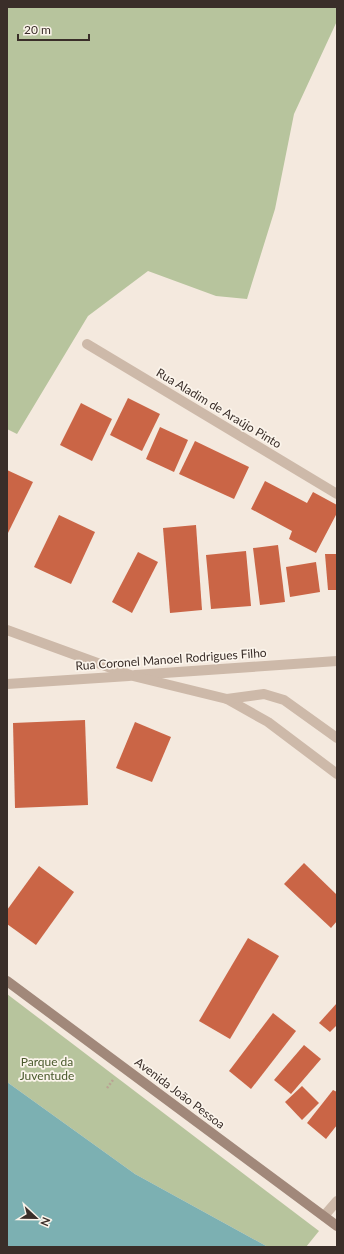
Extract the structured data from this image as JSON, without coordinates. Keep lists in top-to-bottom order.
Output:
{
  "streets": {
    "main road": ["Avenida João Pessoa"],
    "street": ["Rua Aladim de Araújo Pinto", "Rua Coronel Manoel Rodrigues Filho"]
  },
  "parks": ["Parque da Juventude"],
  "scale_bar": "20 m",
  "north": "right"
}
